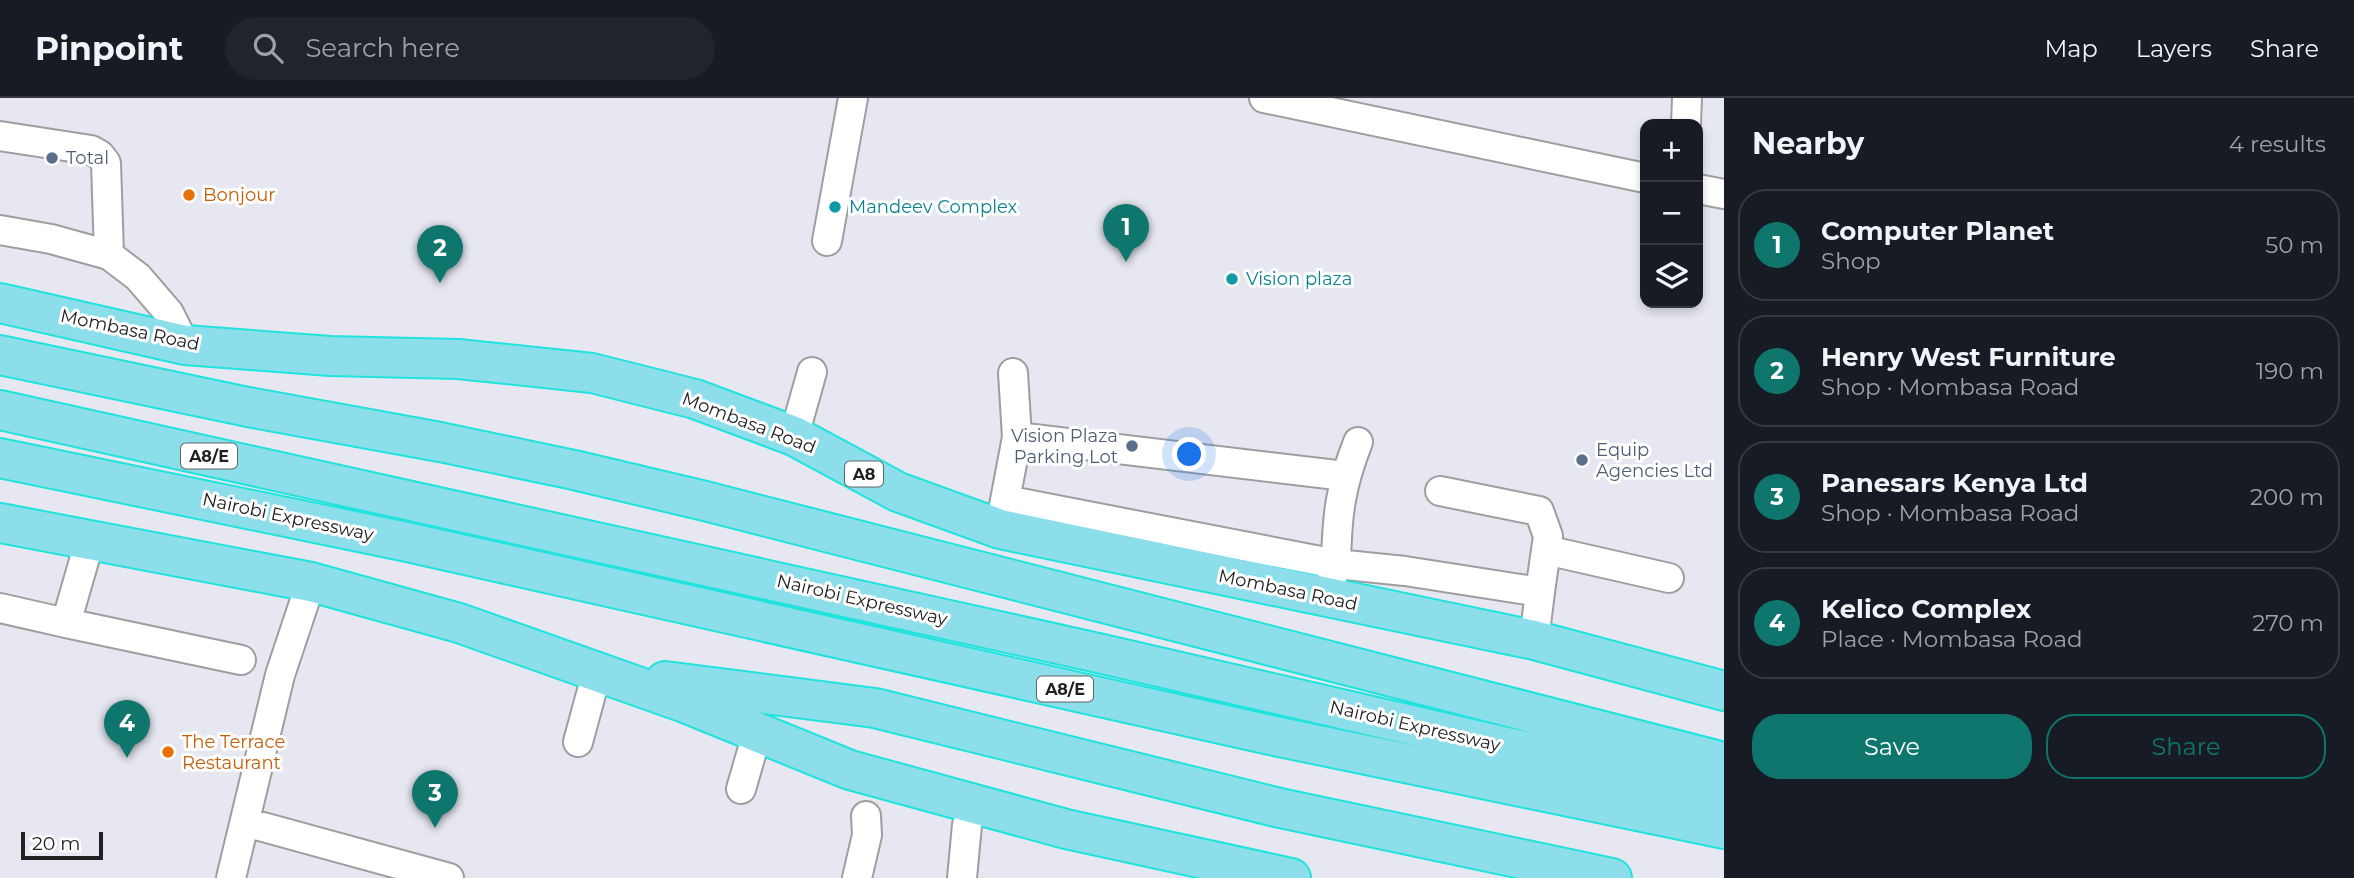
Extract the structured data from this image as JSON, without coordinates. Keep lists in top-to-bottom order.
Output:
{
  "streets": {
    "highway": [
      "Mombasa Road",
      "A8/E",
      "A8",
      "Nairobi Expressway"
    ]
  },
  "places": [
    "Total",
    "Bonjour",
    "Mandeev Complex",
    "Vision plaza",
    "Vision Plaza Parking Lot",
    "Equip Agencies Ltd",
    "The Terrace Restaurant"
  ],
  "scale_bar": "20 m",
  "page": {
    "header": "Pinpoint",
    "search": "Search here",
    "nav": ["Map", "Layers", "Share"],
    "heading": ["Nearby", "4 results"],
    "map_buttons": ["+", "−"],
    "list": [
      {
        "mark": "1",
        "name": "Computer Planet",
        "note": "Shop",
        "value": "50 m"
      },
      {
        "mark": "2",
        "name": "Henry West Furniture",
        "note": "Shop · Mombasa Road",
        "value": "190 m"
      },
      {
        "mark": "3",
        "name": "Panesars Kenya Ltd",
        "note": "Shop · Mombasa Road",
        "value": "200 m"
      },
      {
        "mark": "4",
        "name": "Kelico Complex",
        "note": "Place · Mombasa Road",
        "value": "270 m"
      }
    ],
    "pins": [
      "1",
      "2",
      "4",
      "3"
    ],
    "buttons": ["Save", "Share"],
    "scale": "20 m"
  }
}
